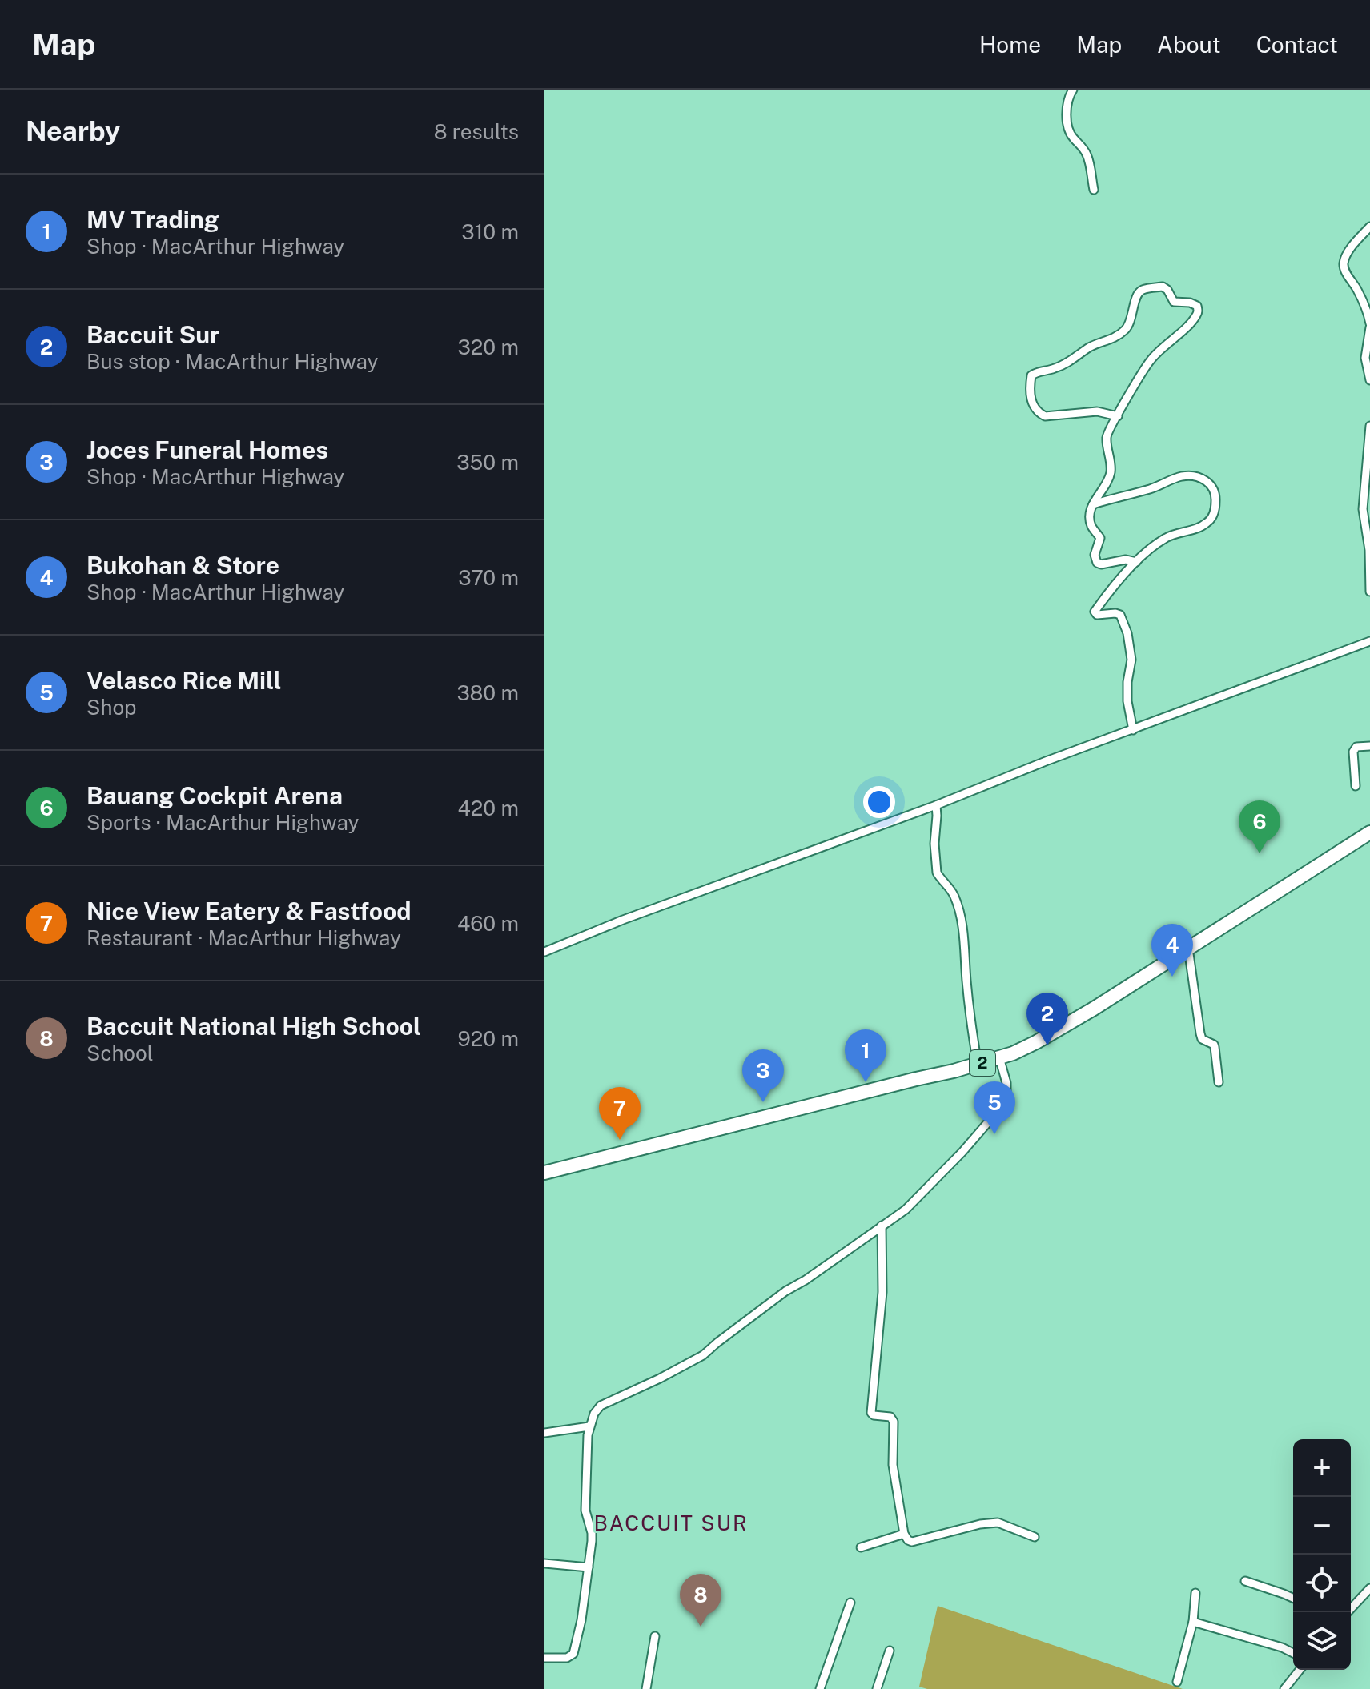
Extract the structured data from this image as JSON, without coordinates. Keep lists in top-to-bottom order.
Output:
{
  "streets": {
    "highway": ["2"]
  },
  "districts": ["BACCUIT SUR"],
  "page": {
    "header": "Map",
    "nav": [
      "Home",
      "Map",
      "About",
      "Contact"
    ],
    "heading": ["Nearby", "8 results"],
    "list": [
      {
        "mark": "1",
        "name": "MV Trading",
        "note": "Shop · MacArthur Highway",
        "value": "310 m"
      },
      {
        "mark": "2",
        "name": "Baccuit Sur",
        "note": "Bus stop · MacArthur Highway",
        "value": "320 m"
      },
      {
        "mark": "3",
        "name": "Joces Funeral Homes",
        "note": "Shop · MacArthur Highway",
        "value": "350 m"
      },
      {
        "mark": "4",
        "name": "Bukohan & Store",
        "note": "Shop · MacArthur Highway",
        "value": "370 m"
      },
      {
        "mark": "5",
        "name": "Velasco Rice Mill",
        "note": "Shop",
        "value": "380 m"
      },
      {
        "mark": "6",
        "name": "Bauang Cockpit Arena",
        "note": "Sports · MacArthur Highway",
        "value": "420 m"
      },
      {
        "mark": "7",
        "name": "Nice View Eatery & Fastfood",
        "note": "Restaurant · MacArthur Highway",
        "value": "460 m"
      },
      {
        "mark": "8",
        "name": "Baccuit National High School",
        "note": "School",
        "value": "920 m"
      }
    ],
    "pins": [
      "6",
      "4",
      "2",
      "1",
      "3",
      "5",
      "7",
      "8"
    ],
    "map_buttons": ["+", "−"]
  }
}
